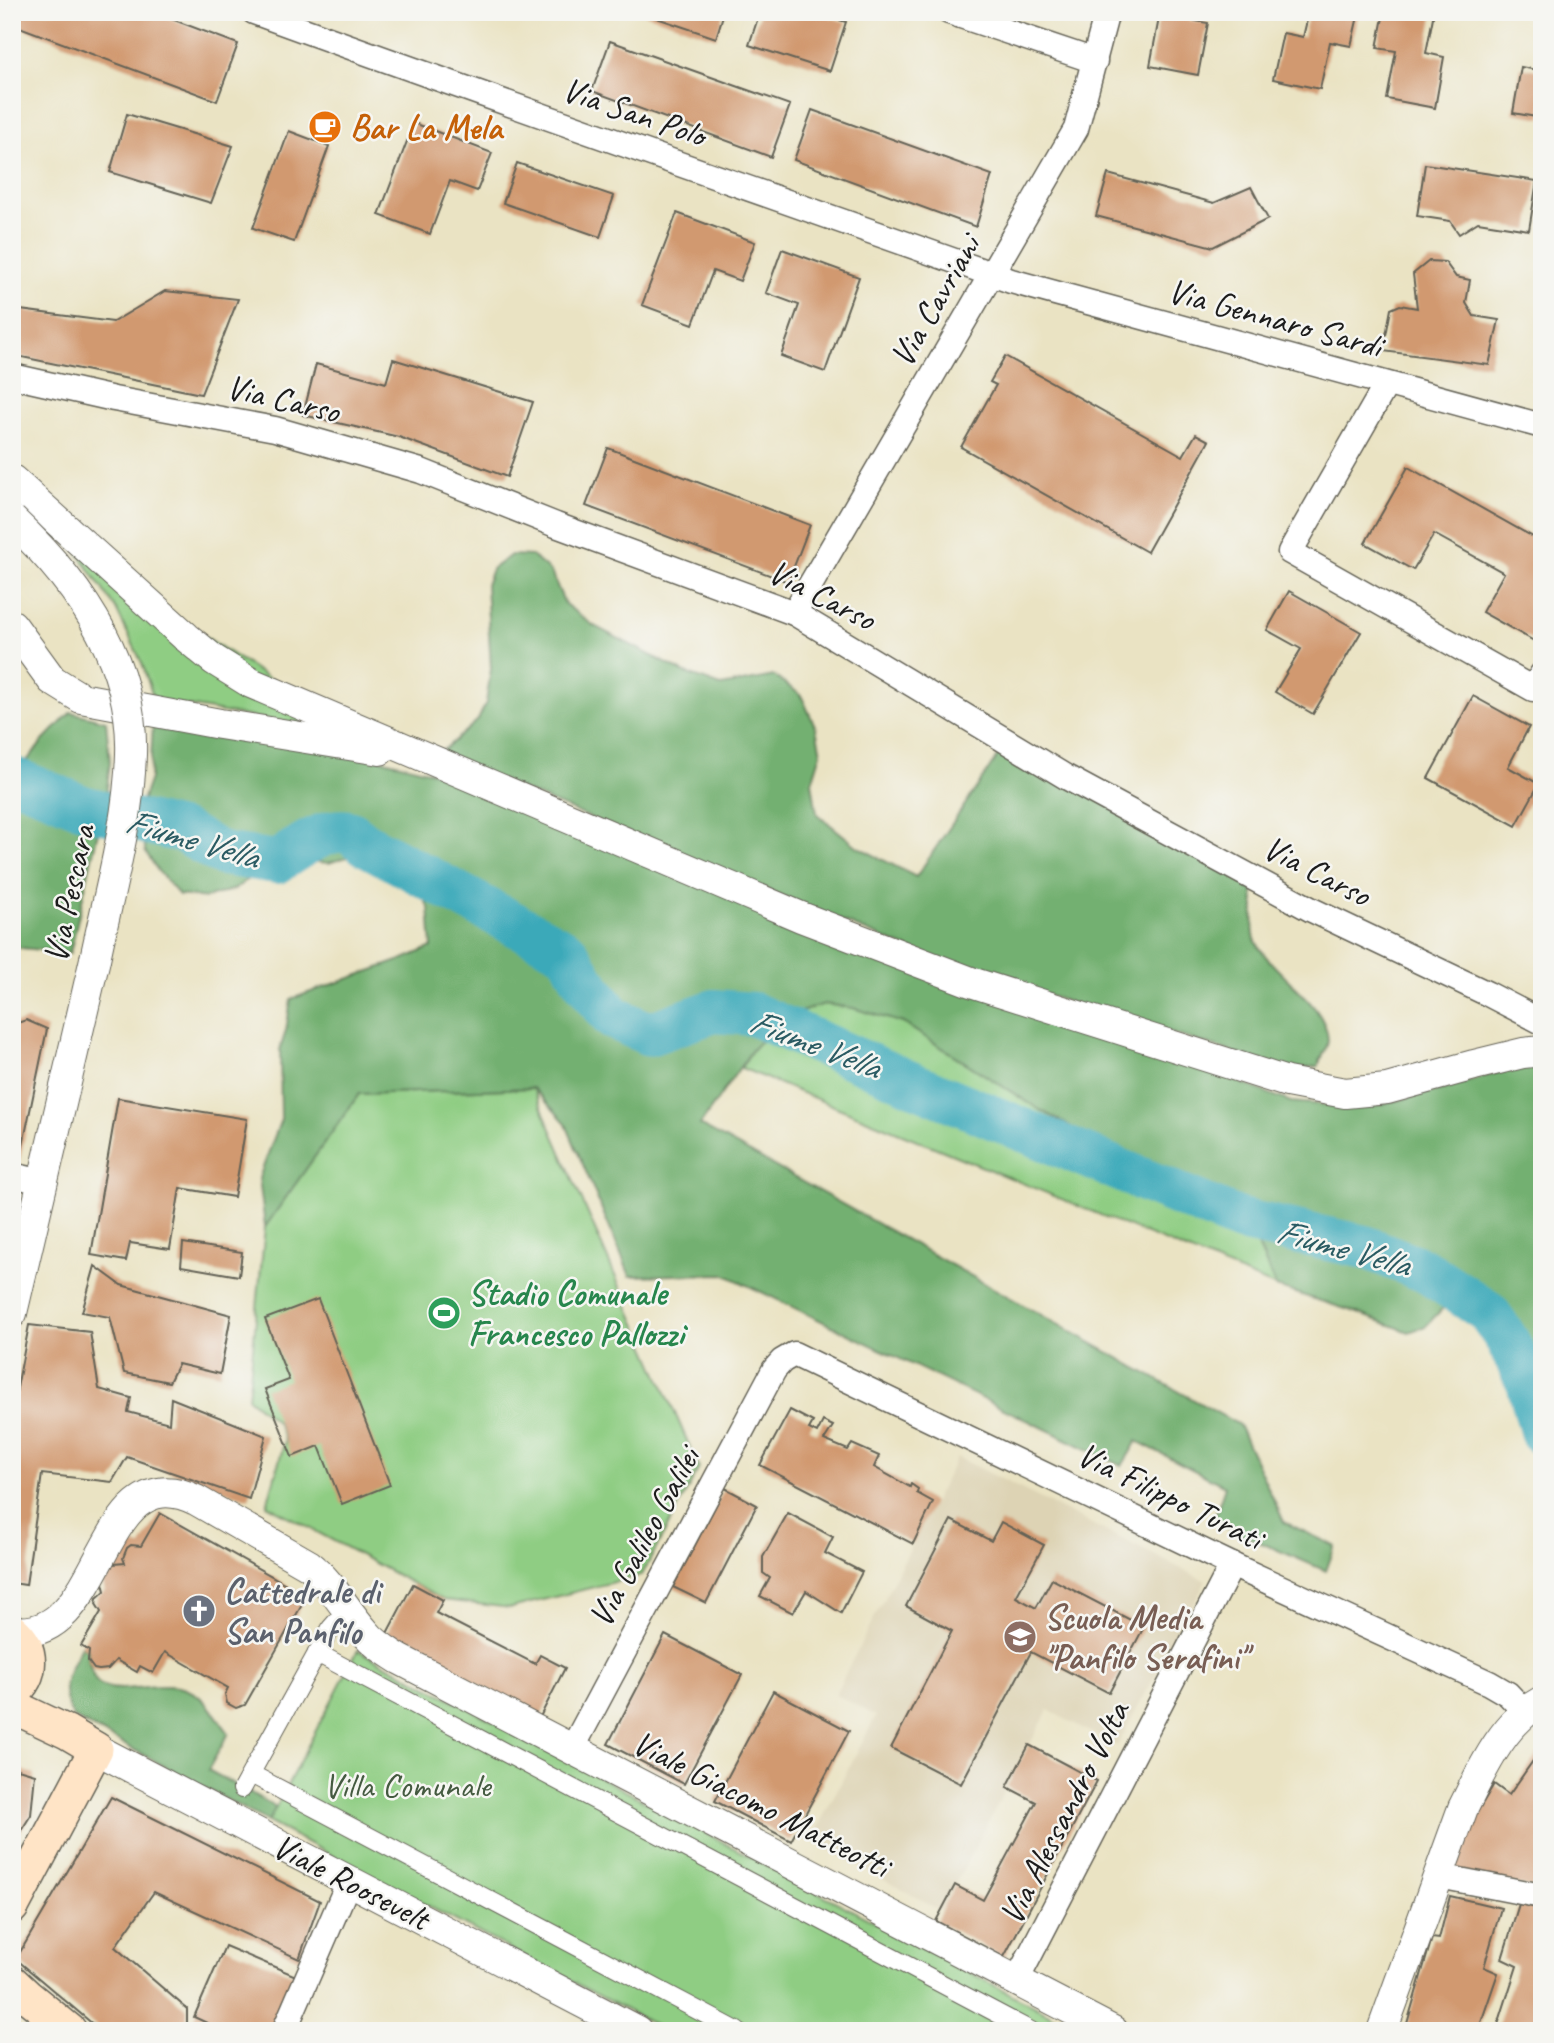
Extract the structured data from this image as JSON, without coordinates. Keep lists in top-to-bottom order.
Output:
{
  "streets": {
    "main road": ["Viale Roosevelt"],
    "street": [
      "Via San Polo",
      "Via Cavriani",
      "Via Gennaro Sardi",
      "Via Carso",
      "Via Pescara",
      "Via Filippo Turati",
      "Via Galileo Galilei",
      "Viale Giacomo Matteotti",
      "Via Alessandro Volta"
    ]
  },
  "crossings": [
    ["Via San Polo", "Via Cavriani"],
    ["Via San Polo", "Via Gennaro Sardi"],
    ["Via Cavriani", "Via Gennaro Sardi"],
    ["Via Cavriani", "Via Carso"],
    ["Via Filippo Turati", "Via Galileo Galilei"],
    ["Via Filippo Turati", "Via Alessandro Volta"],
    ["Via Galileo Galilei", "Viale Giacomo Matteotti"],
    ["Viale Giacomo Matteotti", "Via Alessandro Volta"],
    ["Viale Giacomo Matteotti", "Viale Roosevelt"]
  ],
  "water": ["Fiume Vella"],
  "parks": ["Villa Comunale"],
  "places": {
    "cafe": ["Bar La Mela"],
    "sports": ["Stadio Comunale Francesco Pallozzi"],
    "church": ["Cattedrale di San Panfilo"],
    "school or university": ["Scuola Media \"Panfilo Serafini\""]
  }
}
